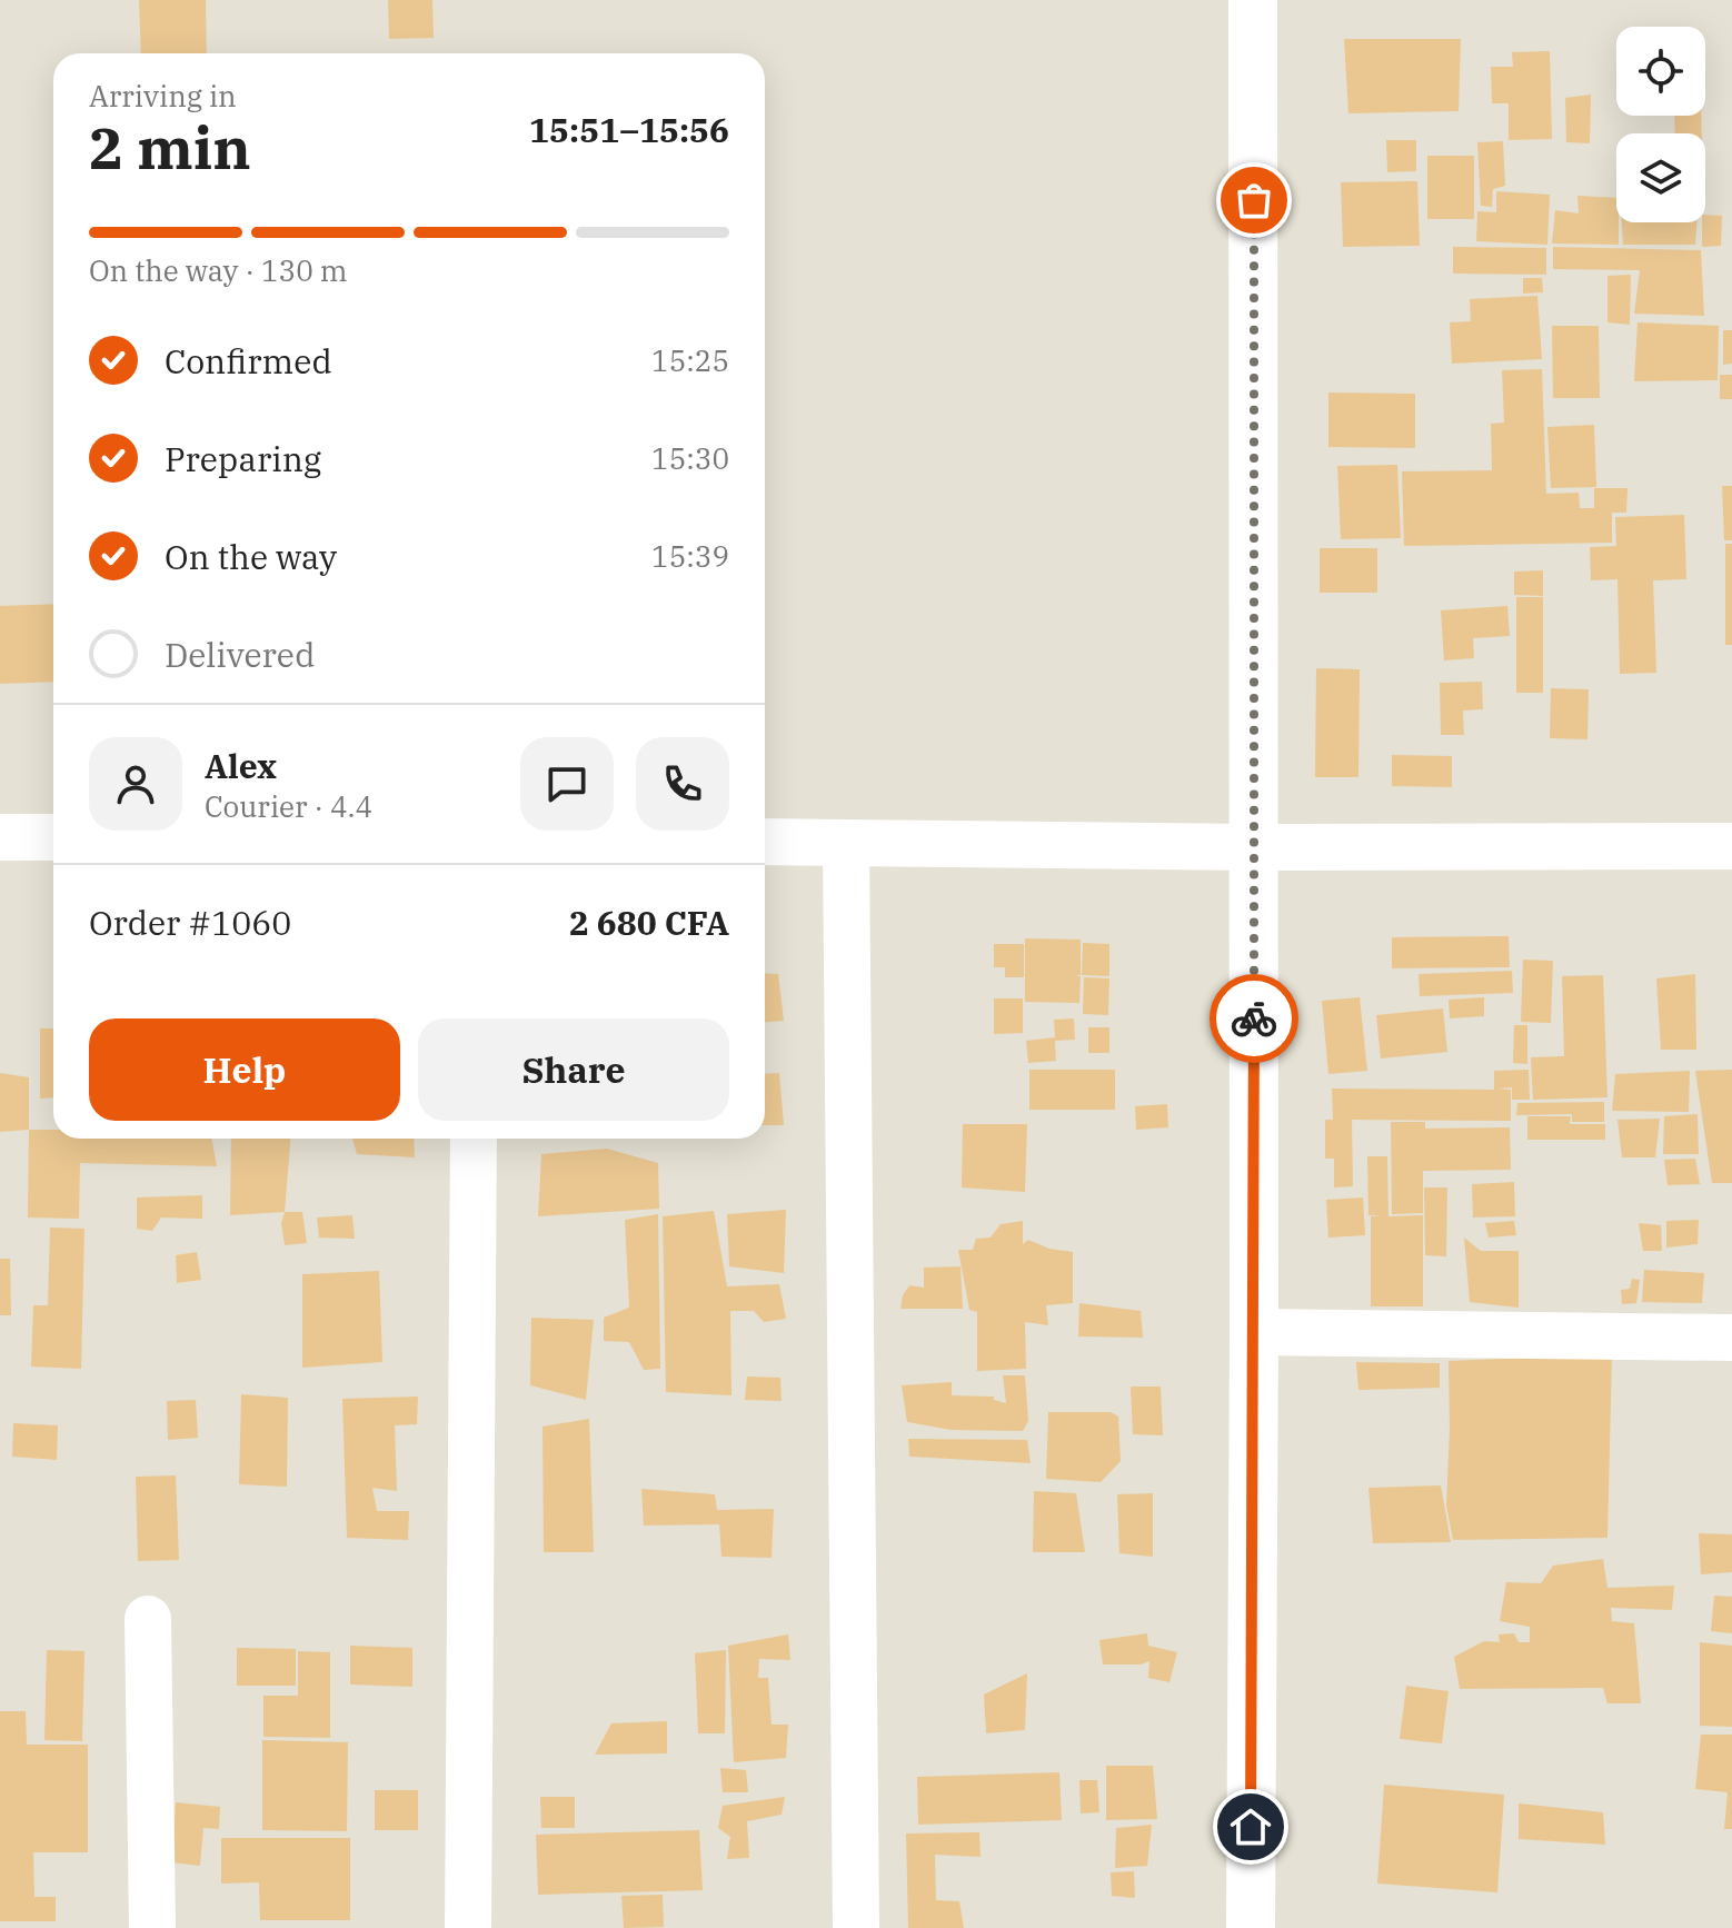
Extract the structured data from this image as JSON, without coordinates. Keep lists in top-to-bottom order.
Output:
{
  "page": {
    "heading": ["2 min", "Arriving in", "15:51–15:56"],
    "panel": [
      "Alex",
      "Courier · 4.4",
      "Order #1060",
      "2 680 CFA"
    ],
    "bar": "On the way · 130 m",
    "list": [
      ["Confirmed", "15:25"],
      ["Preparing", "15:30"],
      ["On the way", "15:39"],
      "Delivered"
    ],
    "buttons": ["Help", "Share"]
  }
}
